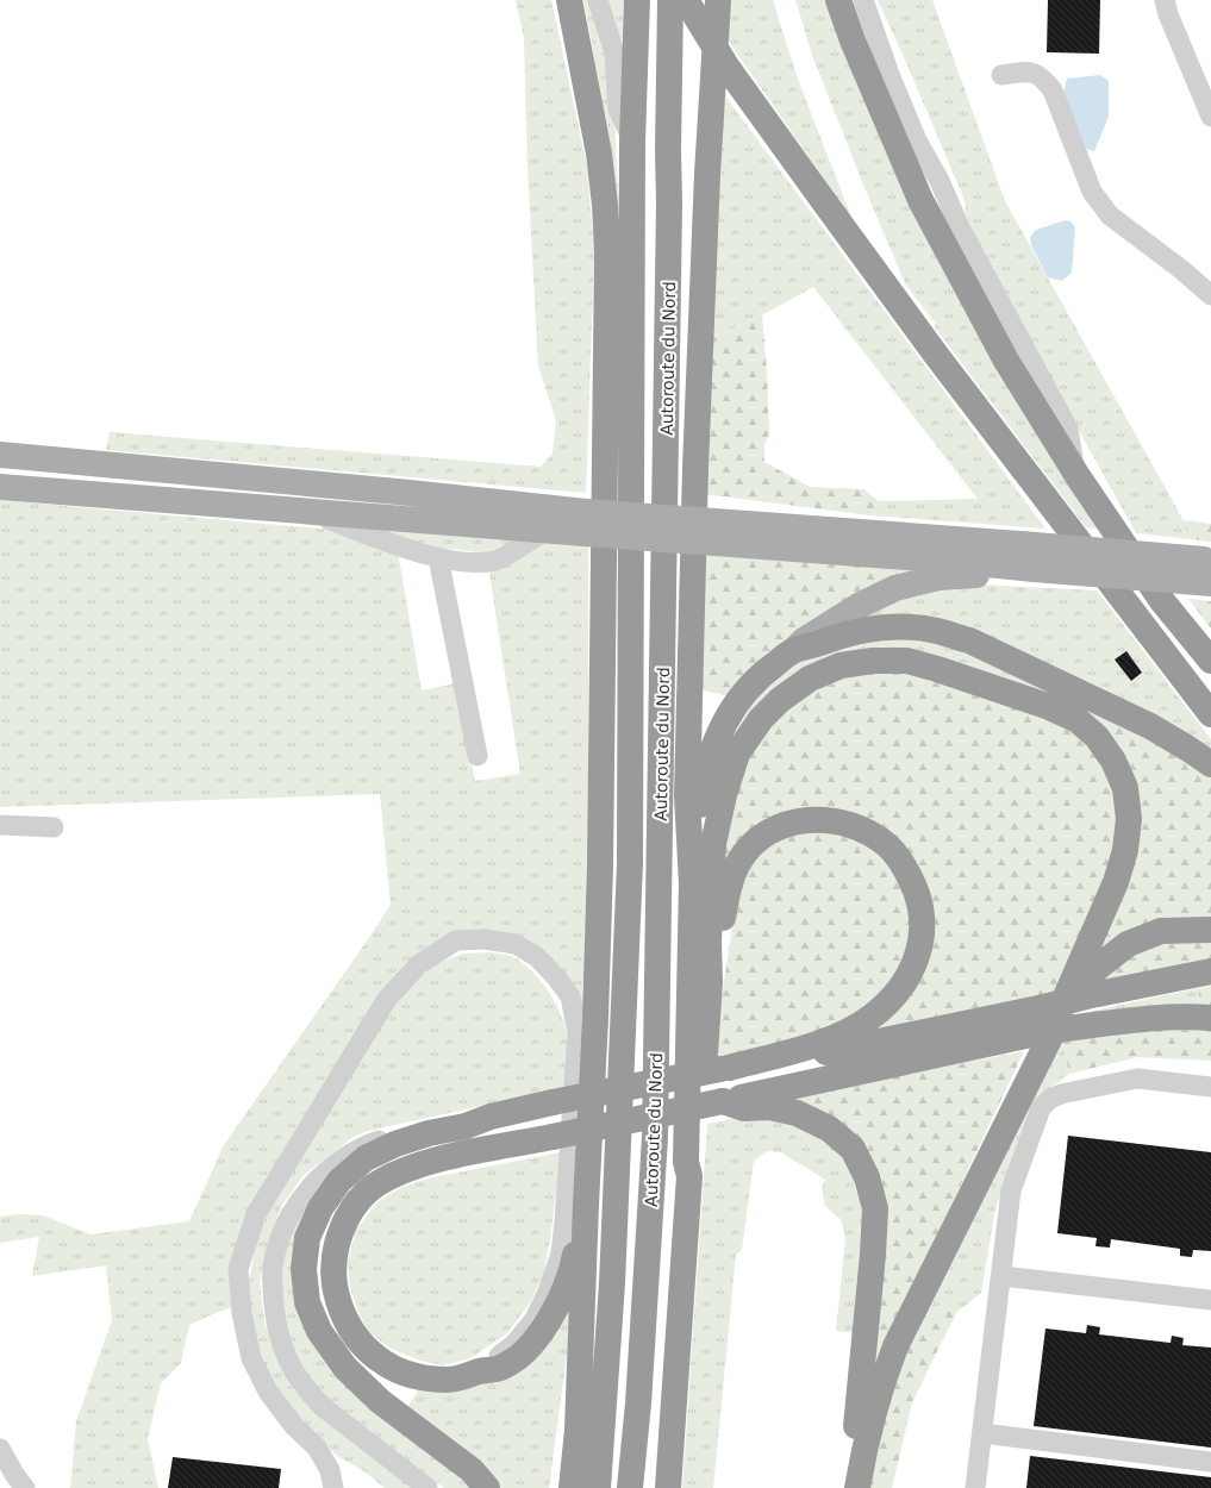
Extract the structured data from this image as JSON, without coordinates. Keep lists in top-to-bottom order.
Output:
{
  "streets": {
    "highway": ["Autoroute du Nord"]
  }
}
